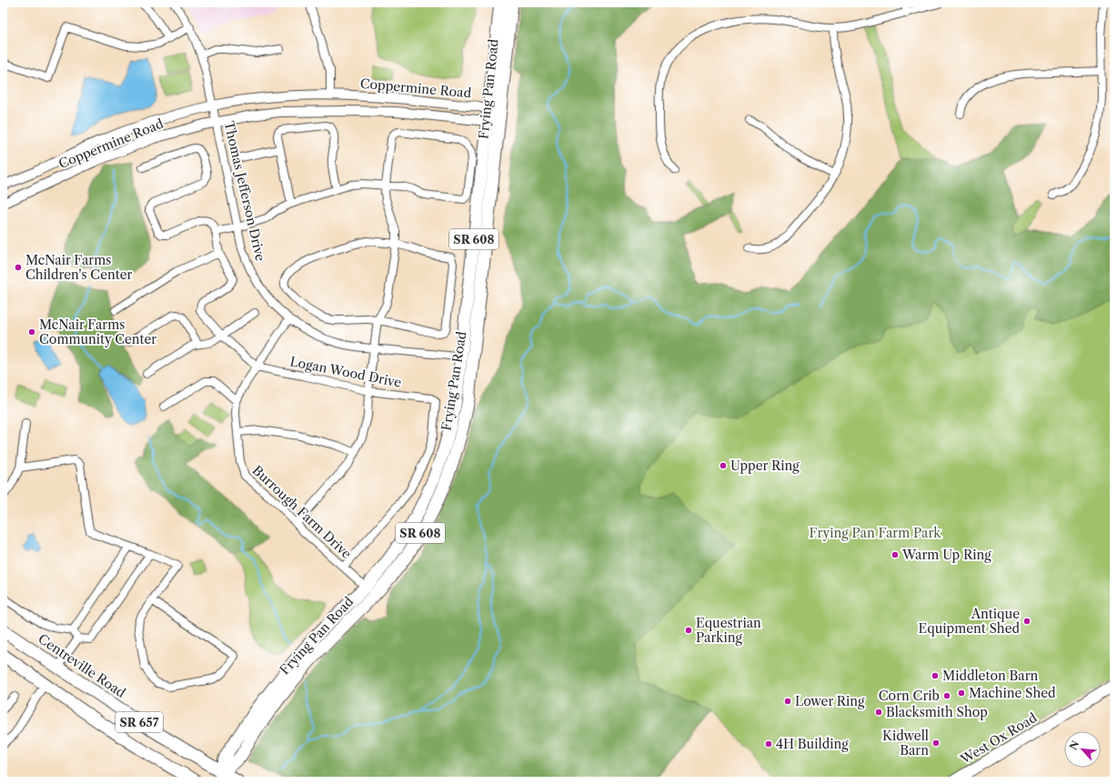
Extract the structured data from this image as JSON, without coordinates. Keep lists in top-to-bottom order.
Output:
{
  "streets": {
    "main road": [
      "Frying Pan Road",
      "SR 608",
      "Centreville Road",
      "SR 657",
      "West Ox Road"
    ],
    "street": [
      "Coppermine Road",
      "Thomas Jefferson Drive",
      "Logan Wood Drive",
      "Burrough Farm Drive"
    ]
  },
  "crossings": [
    ["Coppermine Road", "Frying Pan Road"],
    ["Coppermine Road", "Thomas Jefferson Drive"],
    ["Frying Pan Road", "Thomas Jefferson Drive"],
    ["Frying Pan Road", "Burrough Farm Drive"],
    ["Frying Pan Road", "Centreville Road"],
    ["Thomas Jefferson Drive", "Burrough Farm Drive"],
    ["Logan Wood Drive", "Burrough Farm Drive"]
  ],
  "parks": ["Frying Pan Farm Park"],
  "places": [
    "McNair Farms Children's Center",
    "McNair Farms Community Center",
    "Upper Ring",
    "Warm Up Ring",
    "Antique Equipment Shed",
    "Equestrian Parking",
    "Middleton Barn",
    "Machine Shed",
    "Corn Crib",
    "Lower Ring",
    "Blacksmith Shop",
    "Kidwell Barn",
    "4H Building"
  ],
  "north": "top left"
}
